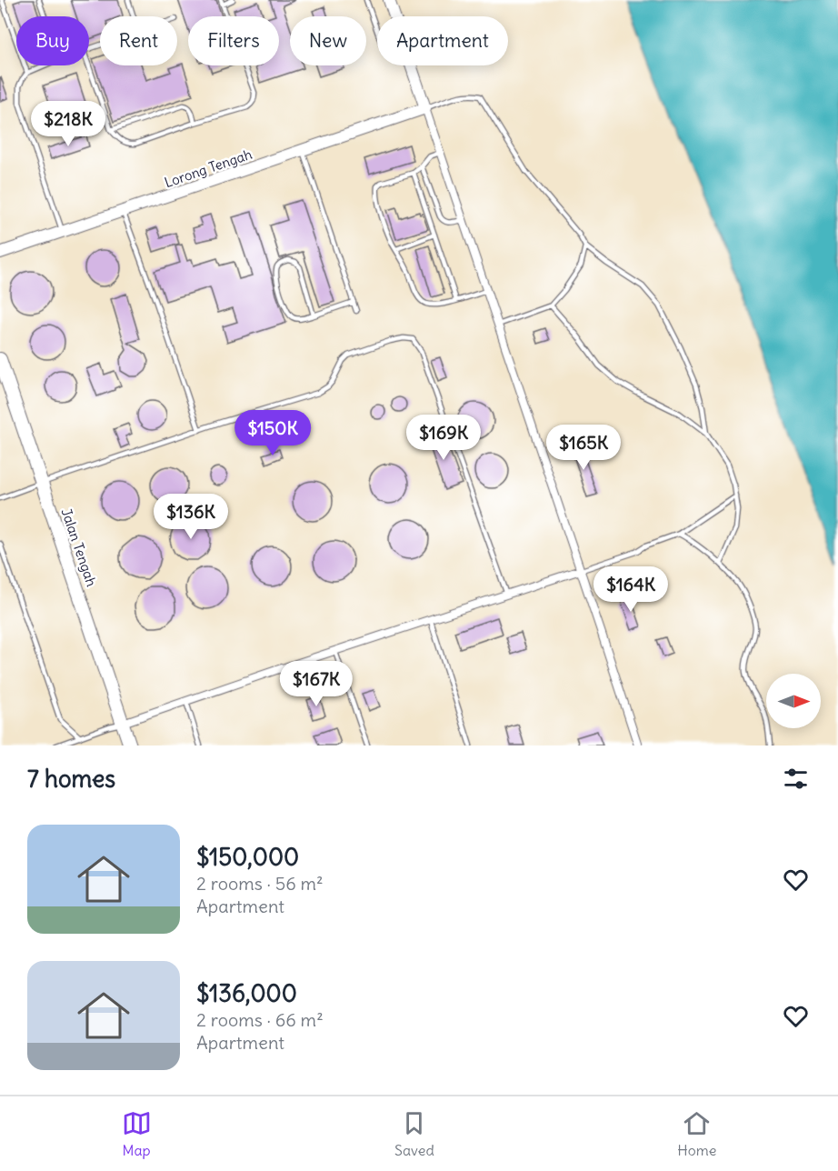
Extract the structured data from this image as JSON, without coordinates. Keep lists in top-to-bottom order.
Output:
{
  "streets": {
    "main road": ["Jalan Tengah"],
    "street": ["Lorong Tengah"]
  },
  "north": "right",
  "page": {
    "chip": [
      "Buy",
      "Rent",
      "Filters",
      "New",
      "Apartment"
    ],
    "price": [
      "$218K",
      "$150K",
      "$169K",
      "$165K",
      "$136K",
      "$164K",
      "$167K"
    ],
    "heading": "7 homes",
    "list": [
      {
        "name": "$150,000",
        "note": "2 rooms · 56 m² · Apartment"
      },
      {
        "name": "$136,000",
        "note": "2 rooms · 66 m² · Apartment"
      }
    ],
    "tabs": ["Map", "Saved", "Home"]
  }
}
